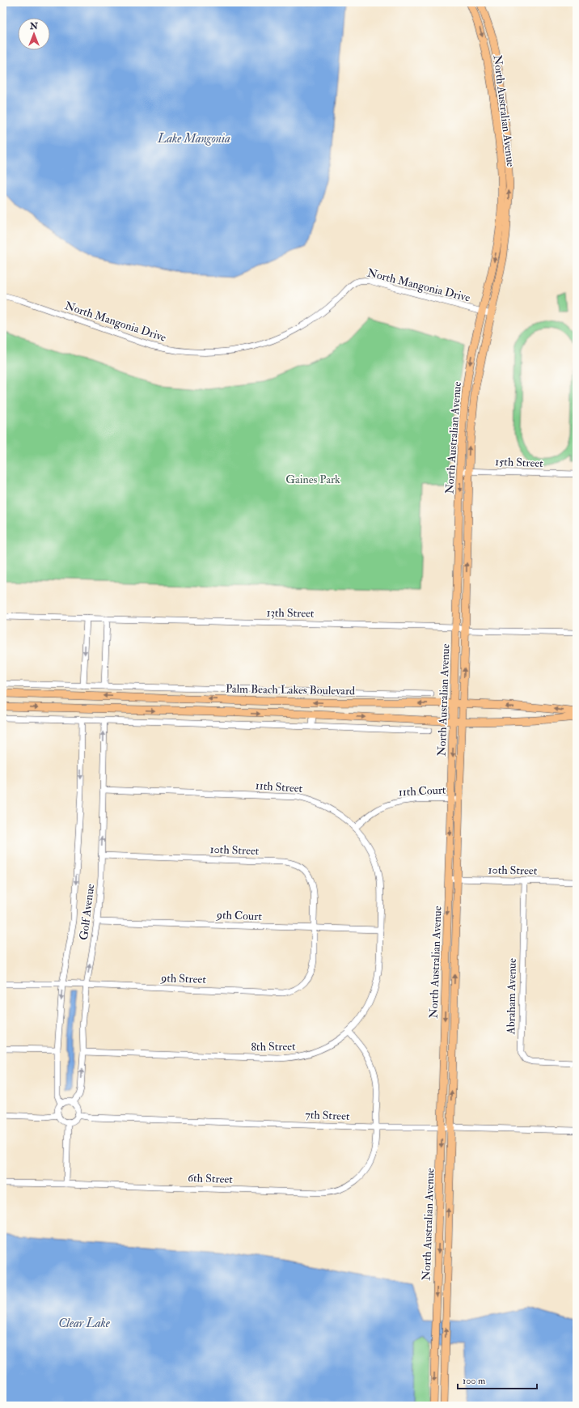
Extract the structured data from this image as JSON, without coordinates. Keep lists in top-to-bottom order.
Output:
{
  "streets": {
    "main road": ["North Australian Avenue", "Palm Beach Lakes Boulevard"],
    "street": [
      "North Mangonia Drive",
      "15th Street",
      "13th Street",
      "11th Street",
      "11th Court",
      "10th Street",
      "Golf Avenue",
      "9th Court",
      "9th Street",
      "Abraham Avenue",
      "8th Street",
      "7th Street",
      "6th Street"
    ]
  },
  "crossings": [
    ["North Australian Avenue", "North Mangonia Drive"],
    ["North Australian Avenue", "15th Street"],
    ["North Australian Avenue", "13th Street"],
    ["North Australian Avenue", "Palm Beach Lakes Boulevard"],
    ["North Australian Avenue", "11th Court"],
    ["North Australian Avenue", "10th Street"],
    ["North Australian Avenue", "7th Street"],
    ["11th Street", "11th Court"],
    ["11th Street", "Golf Avenue"],
    ["11th Street", "9th Court"],
    ["11th Street", "8th Street"],
    ["10th Street", "Golf Avenue"],
    ["10th Street", "9th Court"],
    ["10th Street", "9th Street"],
    ["10th Street", "Abraham Avenue"],
    ["Golf Avenue", "9th Court"],
    ["Golf Avenue", "9th Street"],
    ["Golf Avenue", "8th Street"],
    ["Golf Avenue", "7th Street"],
    ["9th Court", "9th Street"],
    ["9th Court", "8th Street"],
    ["8th Street", "6th Street"],
    ["7th Street", "6th Street"]
  ],
  "water": ["Lake Mangonia", "Clear Lake"],
  "parks": ["Gaines Park"],
  "scale_bar": "100 m",
  "north": "top"
}
